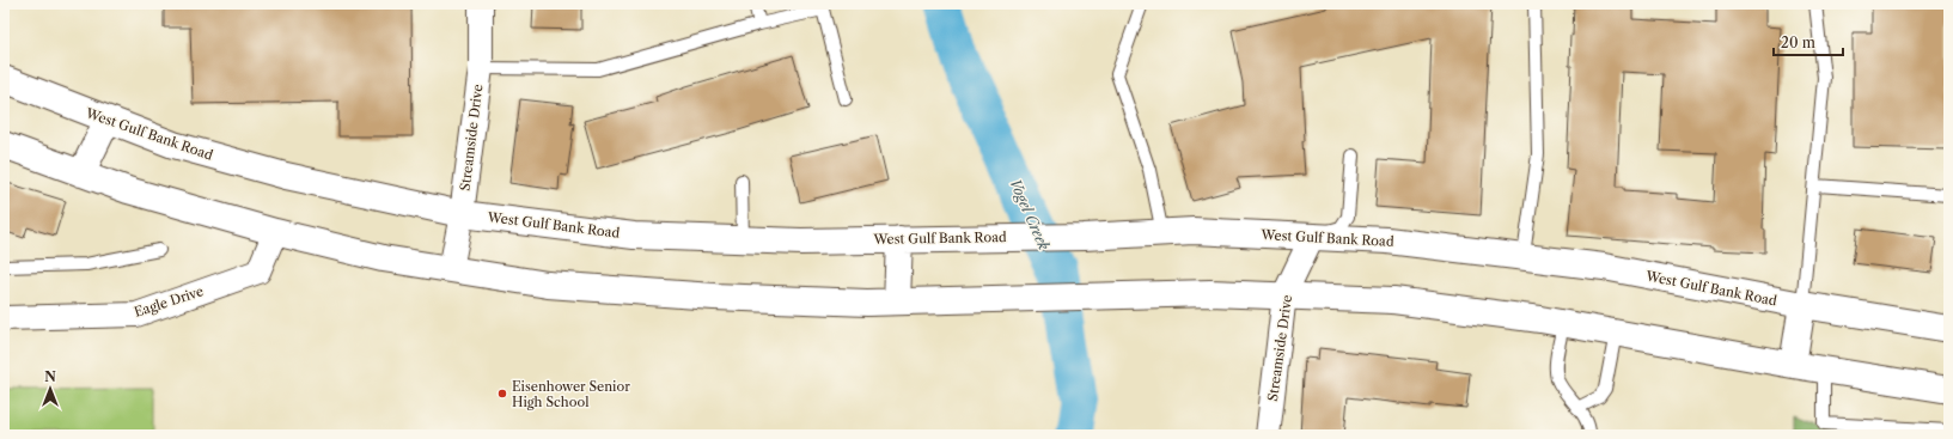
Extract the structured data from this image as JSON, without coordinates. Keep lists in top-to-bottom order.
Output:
{
  "streets": {
    "main road": ["West Gulf Bank Road"],
    "street": ["Streamside Drive", "Eagle Drive"]
  },
  "crossings": [
    ["West Gulf Bank Road", "Streamside Drive"]
  ],
  "water": ["Vogel Creek"],
  "places": ["Eisenhower Senior High School"],
  "scale_bar": "20 m",
  "north": "top"
}
